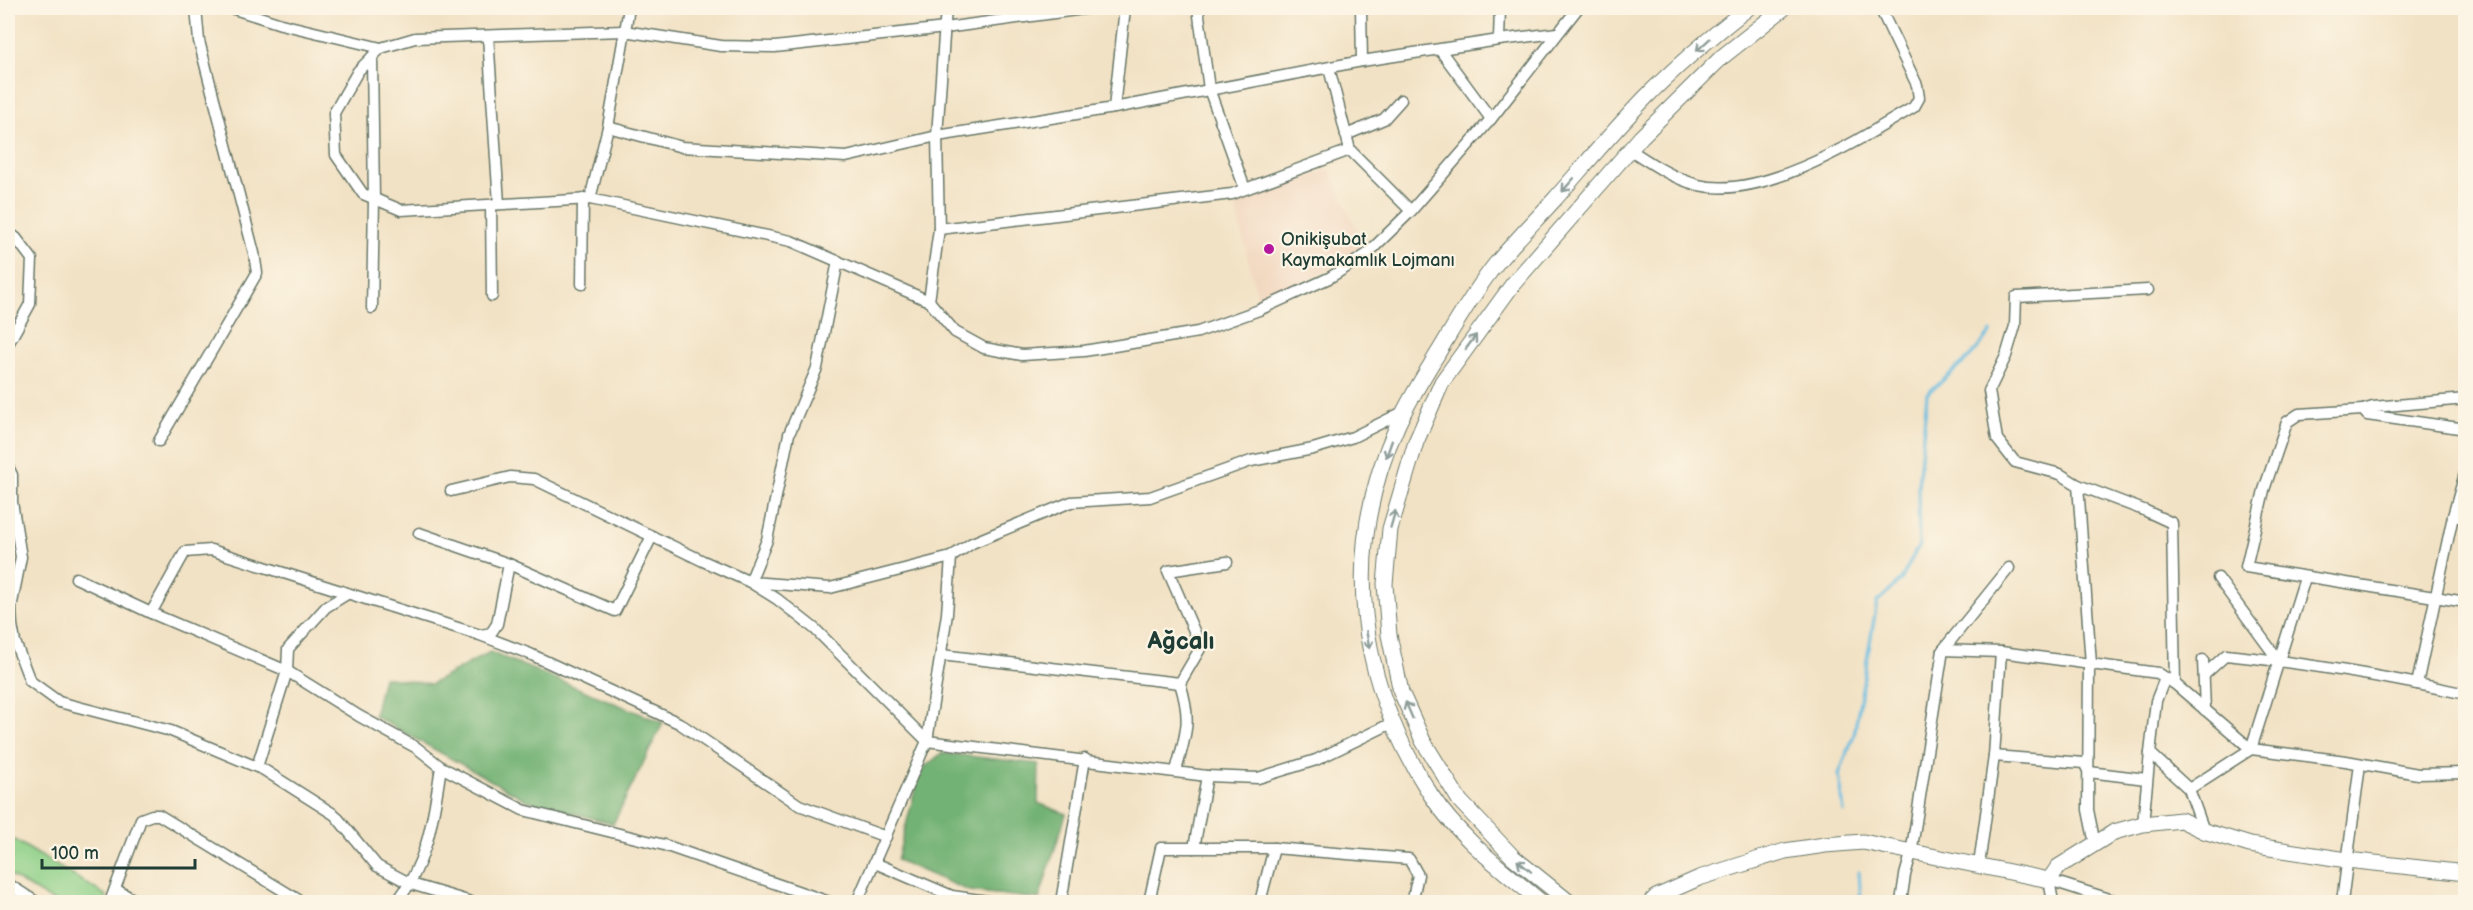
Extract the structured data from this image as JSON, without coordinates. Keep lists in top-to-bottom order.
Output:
{
  "districts": ["Ağcalı"],
  "places": ["Onikişubat Kaymakamlık Lojmanı"],
  "scale_bar": "100 m"
}
